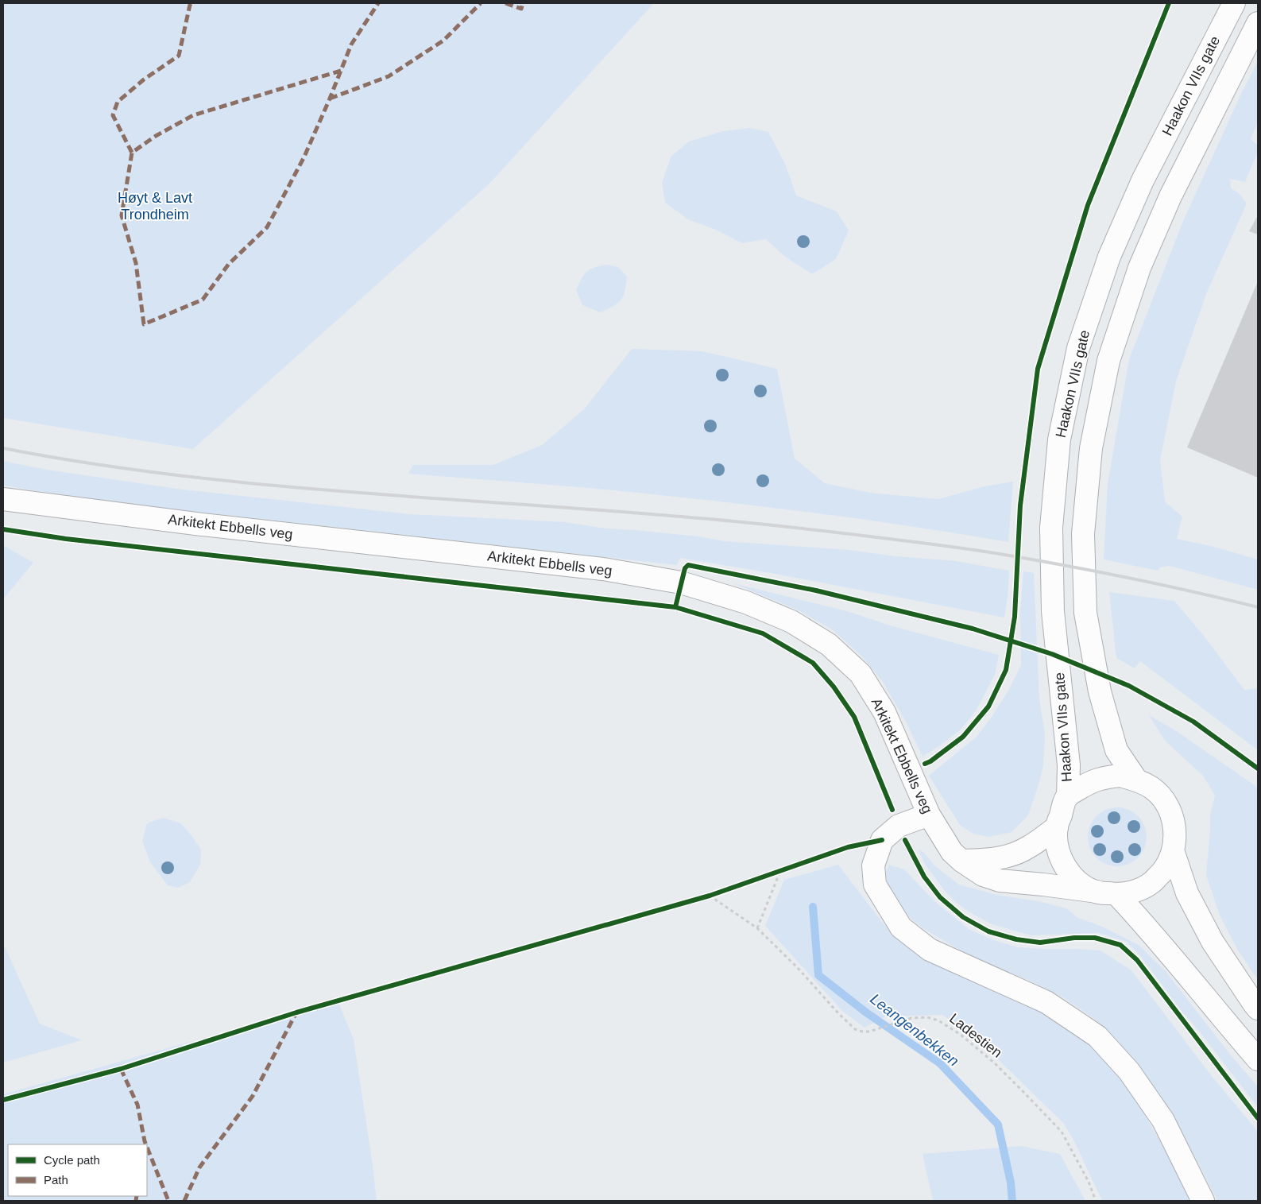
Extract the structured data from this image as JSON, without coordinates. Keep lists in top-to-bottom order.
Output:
{
  "streets": {
    "main road": ["Haakon VIIs gate", "Arkitekt Ebbells veg"],
    "path": ["Ladestien"]
  },
  "crossings": [
    ["Haakon VIIs gate", "Arkitekt Ebbells veg"]
  ],
  "water": ["Leangenbekken"],
  "parks": ["Høyt & Lavt Trondheim"],
  "legend": ["Cycle path", "Path"]
}
